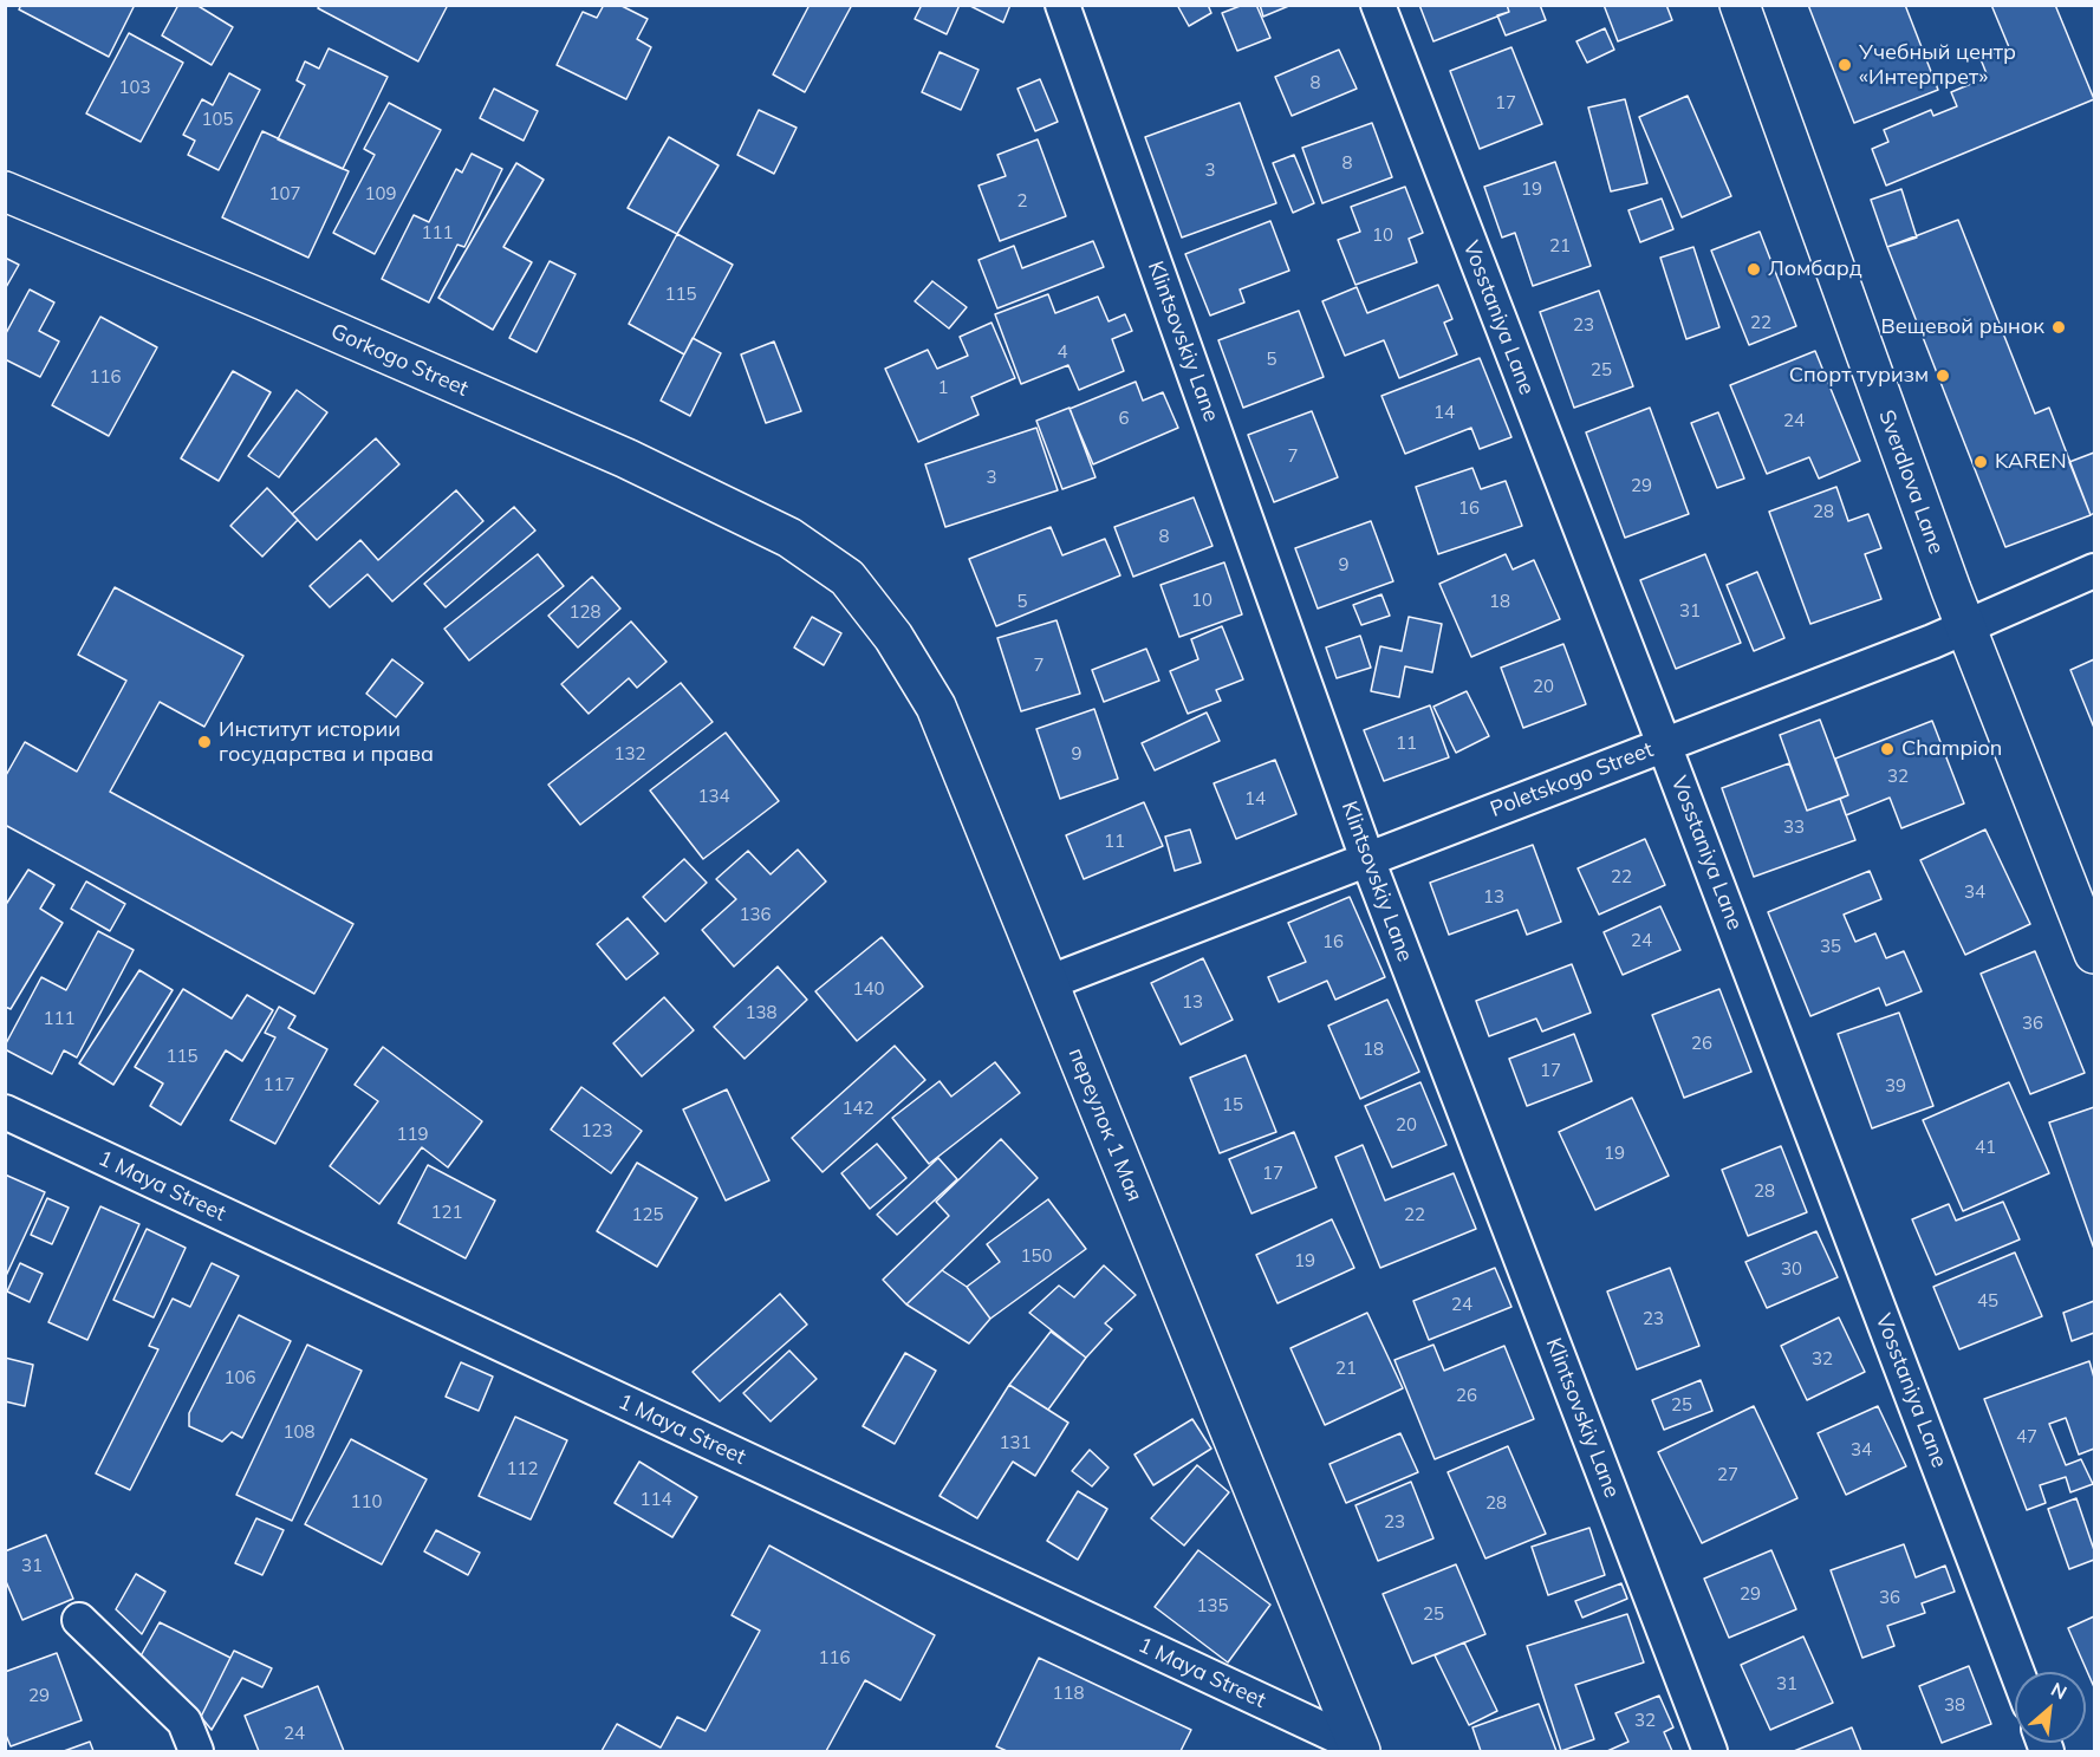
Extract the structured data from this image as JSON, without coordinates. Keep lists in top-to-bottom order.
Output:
{
  "streets": {
    "street": [
      "Vosstaniya Lane",
      "Klintsovskiy Lane",
      "Gorkogo Street",
      "Sverdlova Lane",
      "Poletskogo Street",
      "переулок 1 Мая",
      "1 Maya Street"
    ]
  },
  "crossings": [
    ["Vosstaniya Lane", "Poletskogo Street"],
    ["Klintsovskiy Lane", "Poletskogo Street"],
    ["Gorkogo Street", "переулок 1 Мая"],
    ["Sverdlova Lane", "Poletskogo Street"],
    ["Poletskogo Street", "переулок 1 Мая"],
    ["переулок 1 Мая", "1 Maya Street"]
  ],
  "places": [
    "Учебный центр «Интерпрет»",
    "Ломбард",
    "Вещевой рынок",
    "Спорт туризм",
    "KAREN",
    "Институт истории государства и права",
    "Champion"
  ],
  "house_numbers": [
    "8",
    "103",
    "17",
    "105",
    "8",
    "3",
    "19",
    "107",
    "109",
    "2",
    "111",
    "10",
    "21",
    "115",
    "22",
    "23",
    "4",
    "5",
    "25",
    "116",
    "1",
    "14",
    "6",
    "24",
    "7",
    "3",
    "29",
    "16",
    "28",
    "8",
    "9",
    "10",
    "5",
    "18",
    "31",
    "128",
    "7",
    "20",
    "11",
    "132",
    "9",
    "32",
    "134",
    "14",
    "33",
    "11",
    "22",
    "34",
    "13",
    "136",
    "24",
    "16",
    "35",
    "140",
    "13",
    "138",
    "111",
    "36",
    "26",
    "18",
    "115",
    "17",
    "117",
    "39",
    "15",
    "142",
    "20",
    "123",
    "119",
    "41",
    "19",
    "17",
    "28",
    "121",
    "125",
    "22",
    "150",
    "19",
    "30",
    "45",
    "24",
    "23",
    "32",
    "21",
    "106",
    "26",
    "25",
    "108",
    "47",
    "131",
    "34",
    "112",
    "27",
    "114",
    "110",
    "28",
    "23",
    "31",
    "29",
    "36",
    "135",
    "25",
    "116",
    "31",
    "118",
    "29",
    "38",
    "32",
    "24"
  ],
  "north": "top right"
}
